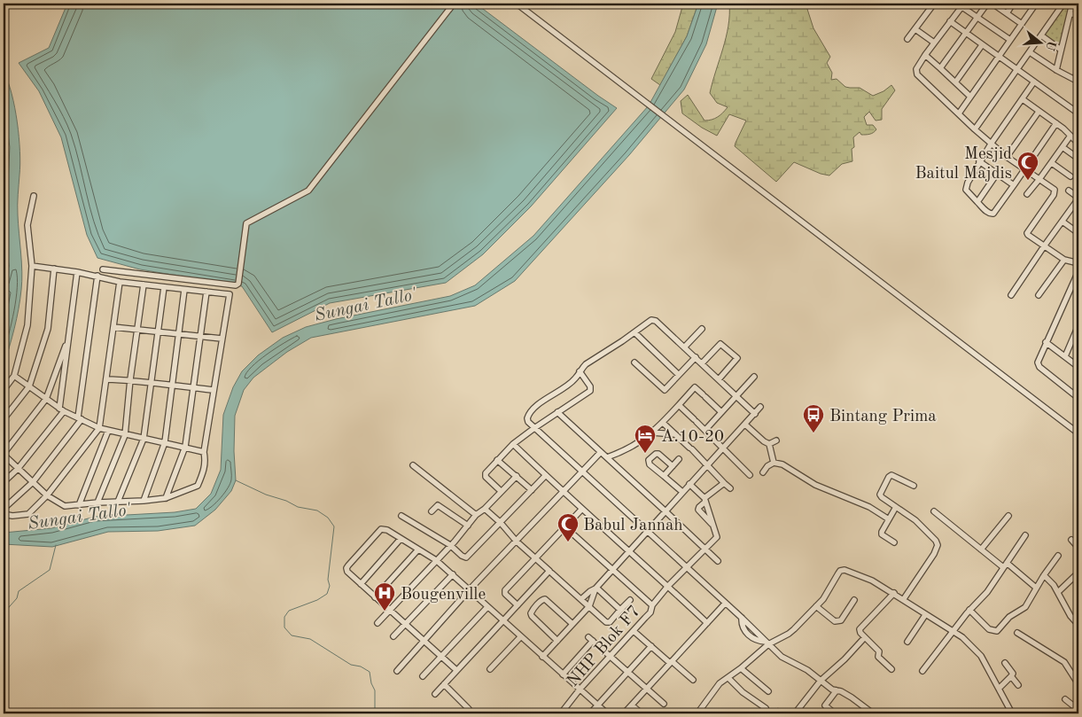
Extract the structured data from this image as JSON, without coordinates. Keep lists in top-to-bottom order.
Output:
{
  "streets": {
    "street": ["NHP Blok F7"]
  },
  "water": ["Sungai Tallo'"],
  "places": {
    "mosque": ["Mesjid Baitul Majdis", "Babul Jannah"],
    "bus stop": ["Bintang Prima"],
    "hotel": ["A.10-20"],
    "hospital": ["Bougenville"]
  },
  "north": "right"
}
